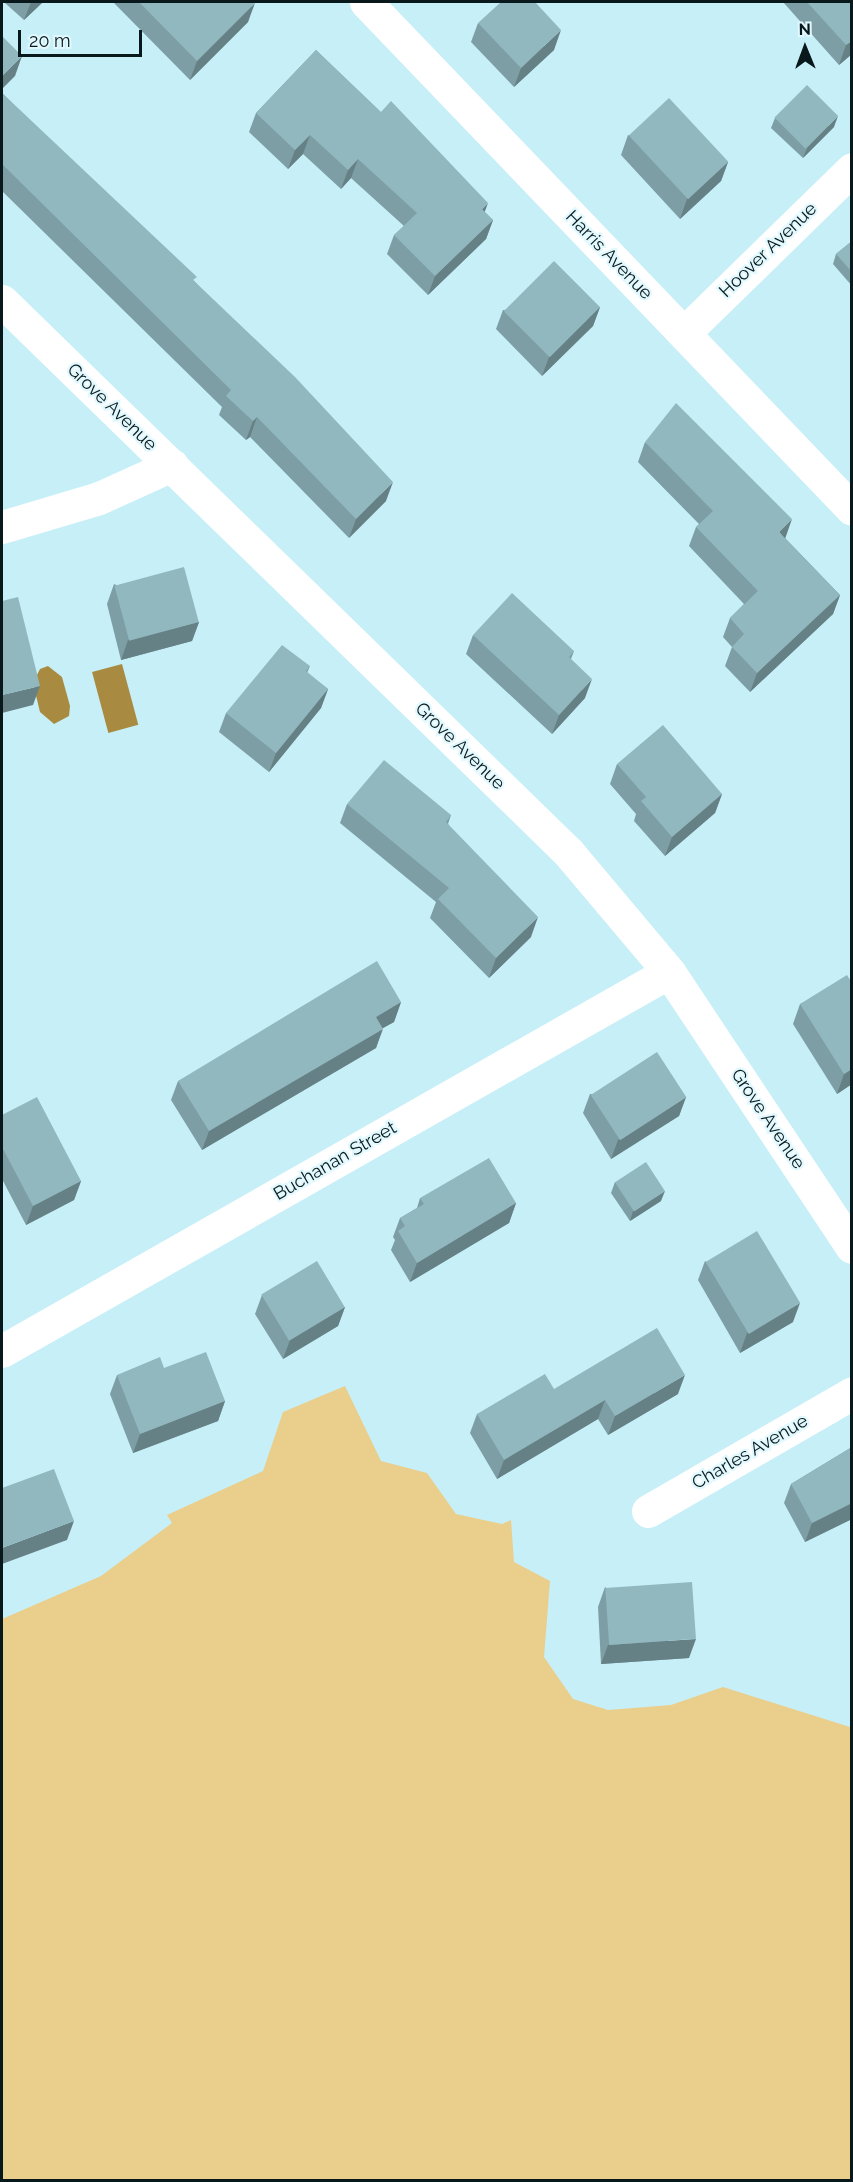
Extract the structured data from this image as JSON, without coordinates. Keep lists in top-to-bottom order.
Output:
{
  "streets": {
    "street": [
      "Hoover Avenue",
      "Harris Avenue",
      "Grove Avenue",
      "Buchanan Street",
      "Charles Avenue"
    ]
  },
  "crossings": [
    ["Hoover Avenue", "Harris Avenue"],
    ["Grove Avenue", "Buchanan Street"]
  ],
  "scale_bar": "20 m",
  "north": "top"
}
